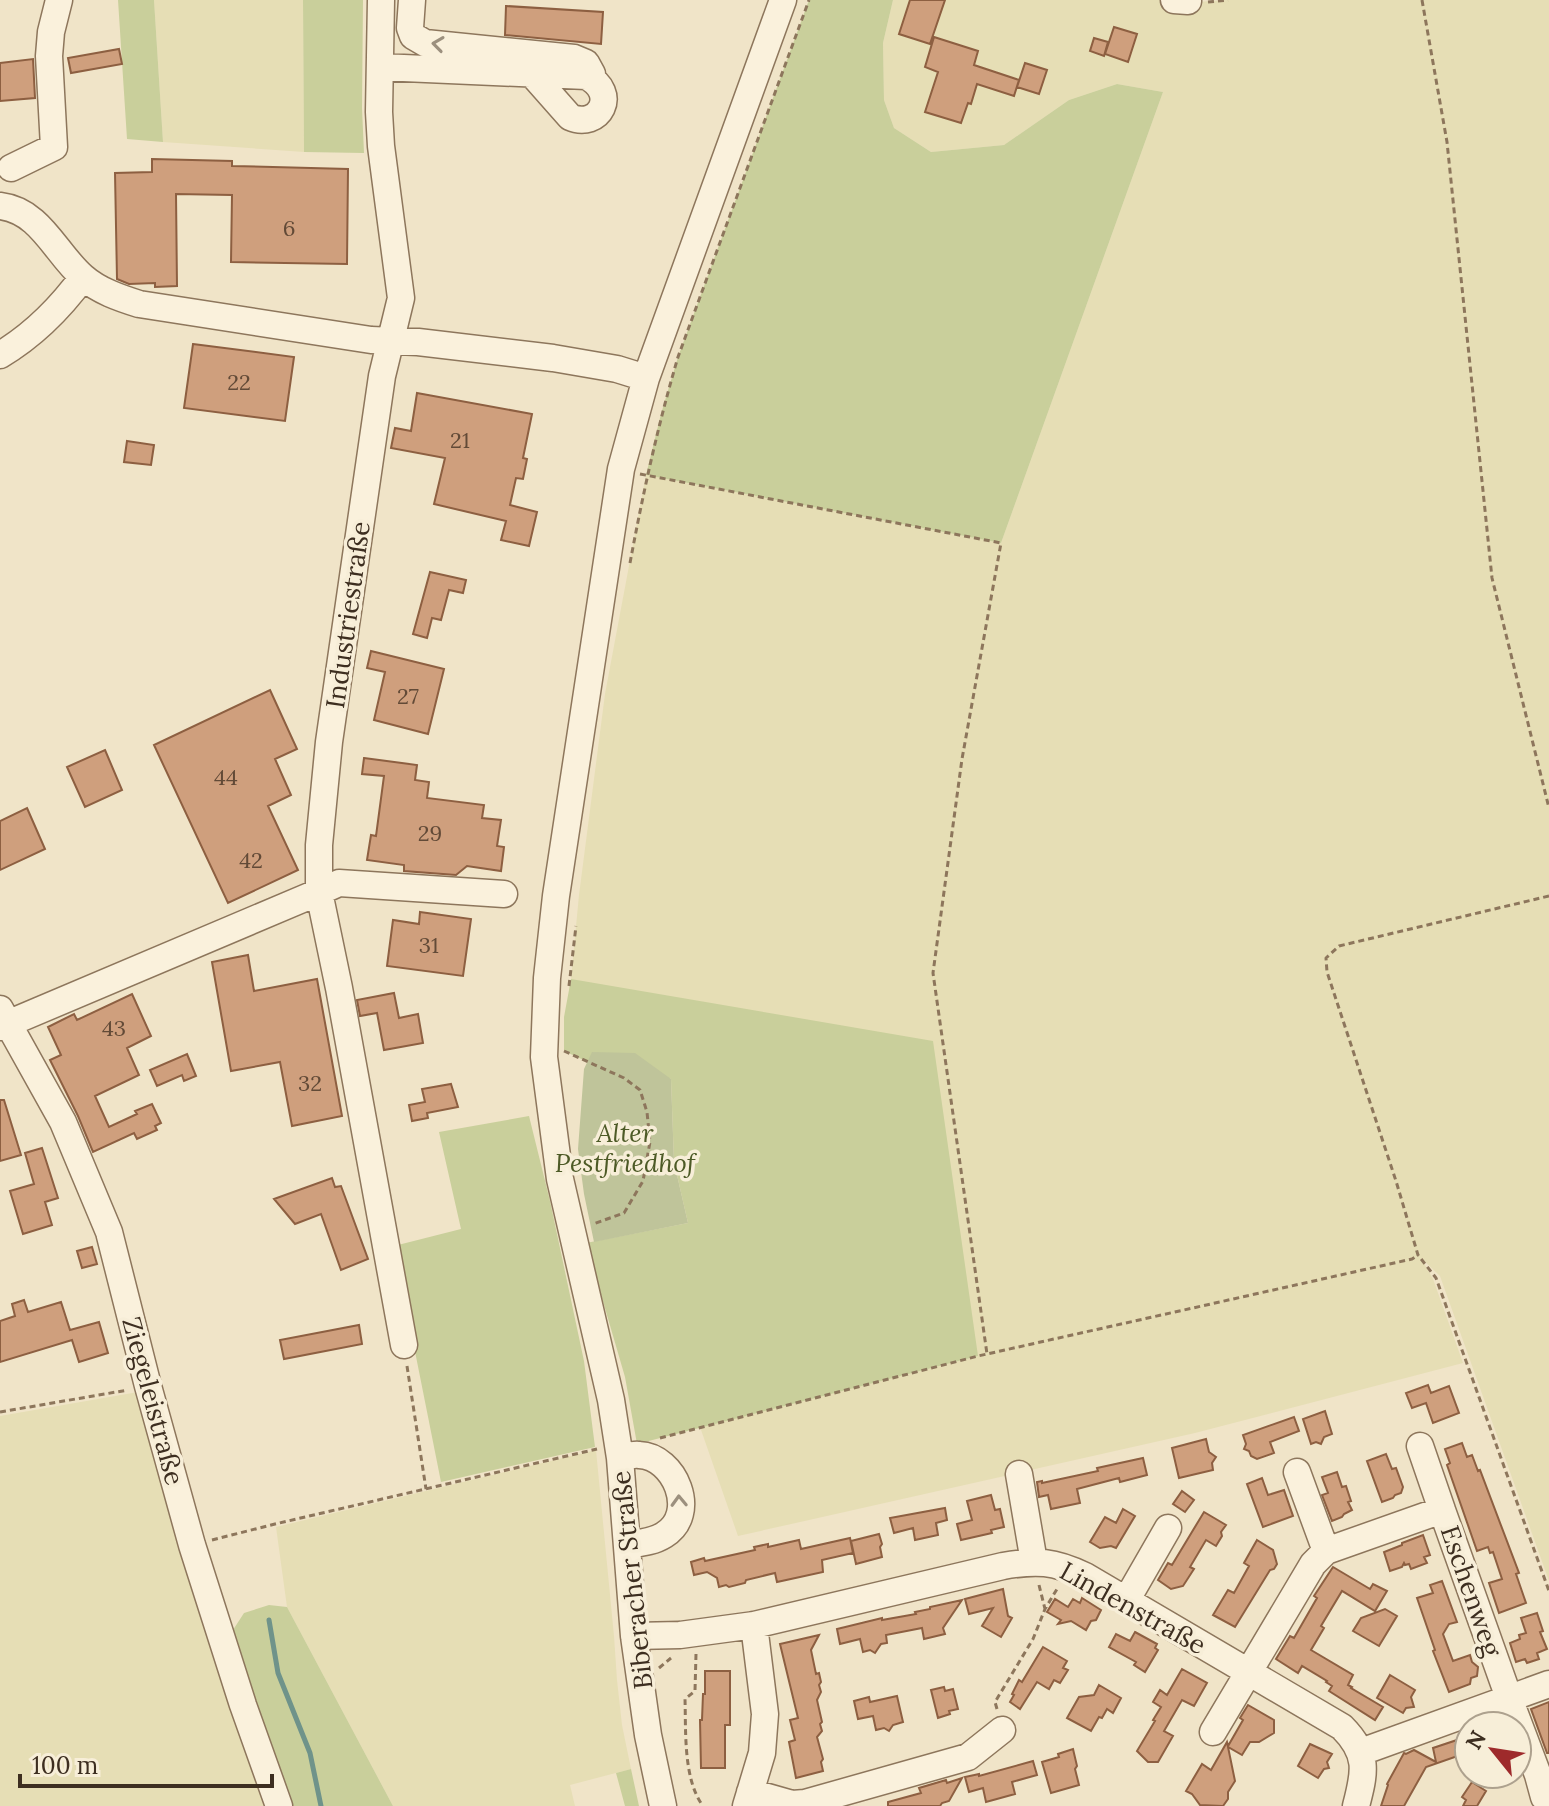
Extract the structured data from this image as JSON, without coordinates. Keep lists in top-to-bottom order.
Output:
{
  "streets": {
    "street": [
      "Industriestraße",
      "Ziegeleistraße",
      "Biberacher Straße",
      "Eschenweg",
      "Lindenstraße"
    ]
  },
  "crossings": [
    ["Biberacher Straße", "Lindenstraße"]
  ],
  "parks": ["Alter Pestfriedhof"],
  "house_numbers": [
    "6",
    "22",
    "21",
    "27",
    "44",
    "29",
    "42",
    "31",
    "43",
    "32"
  ],
  "scale_bar": "100 m",
  "north": "top left"
}
